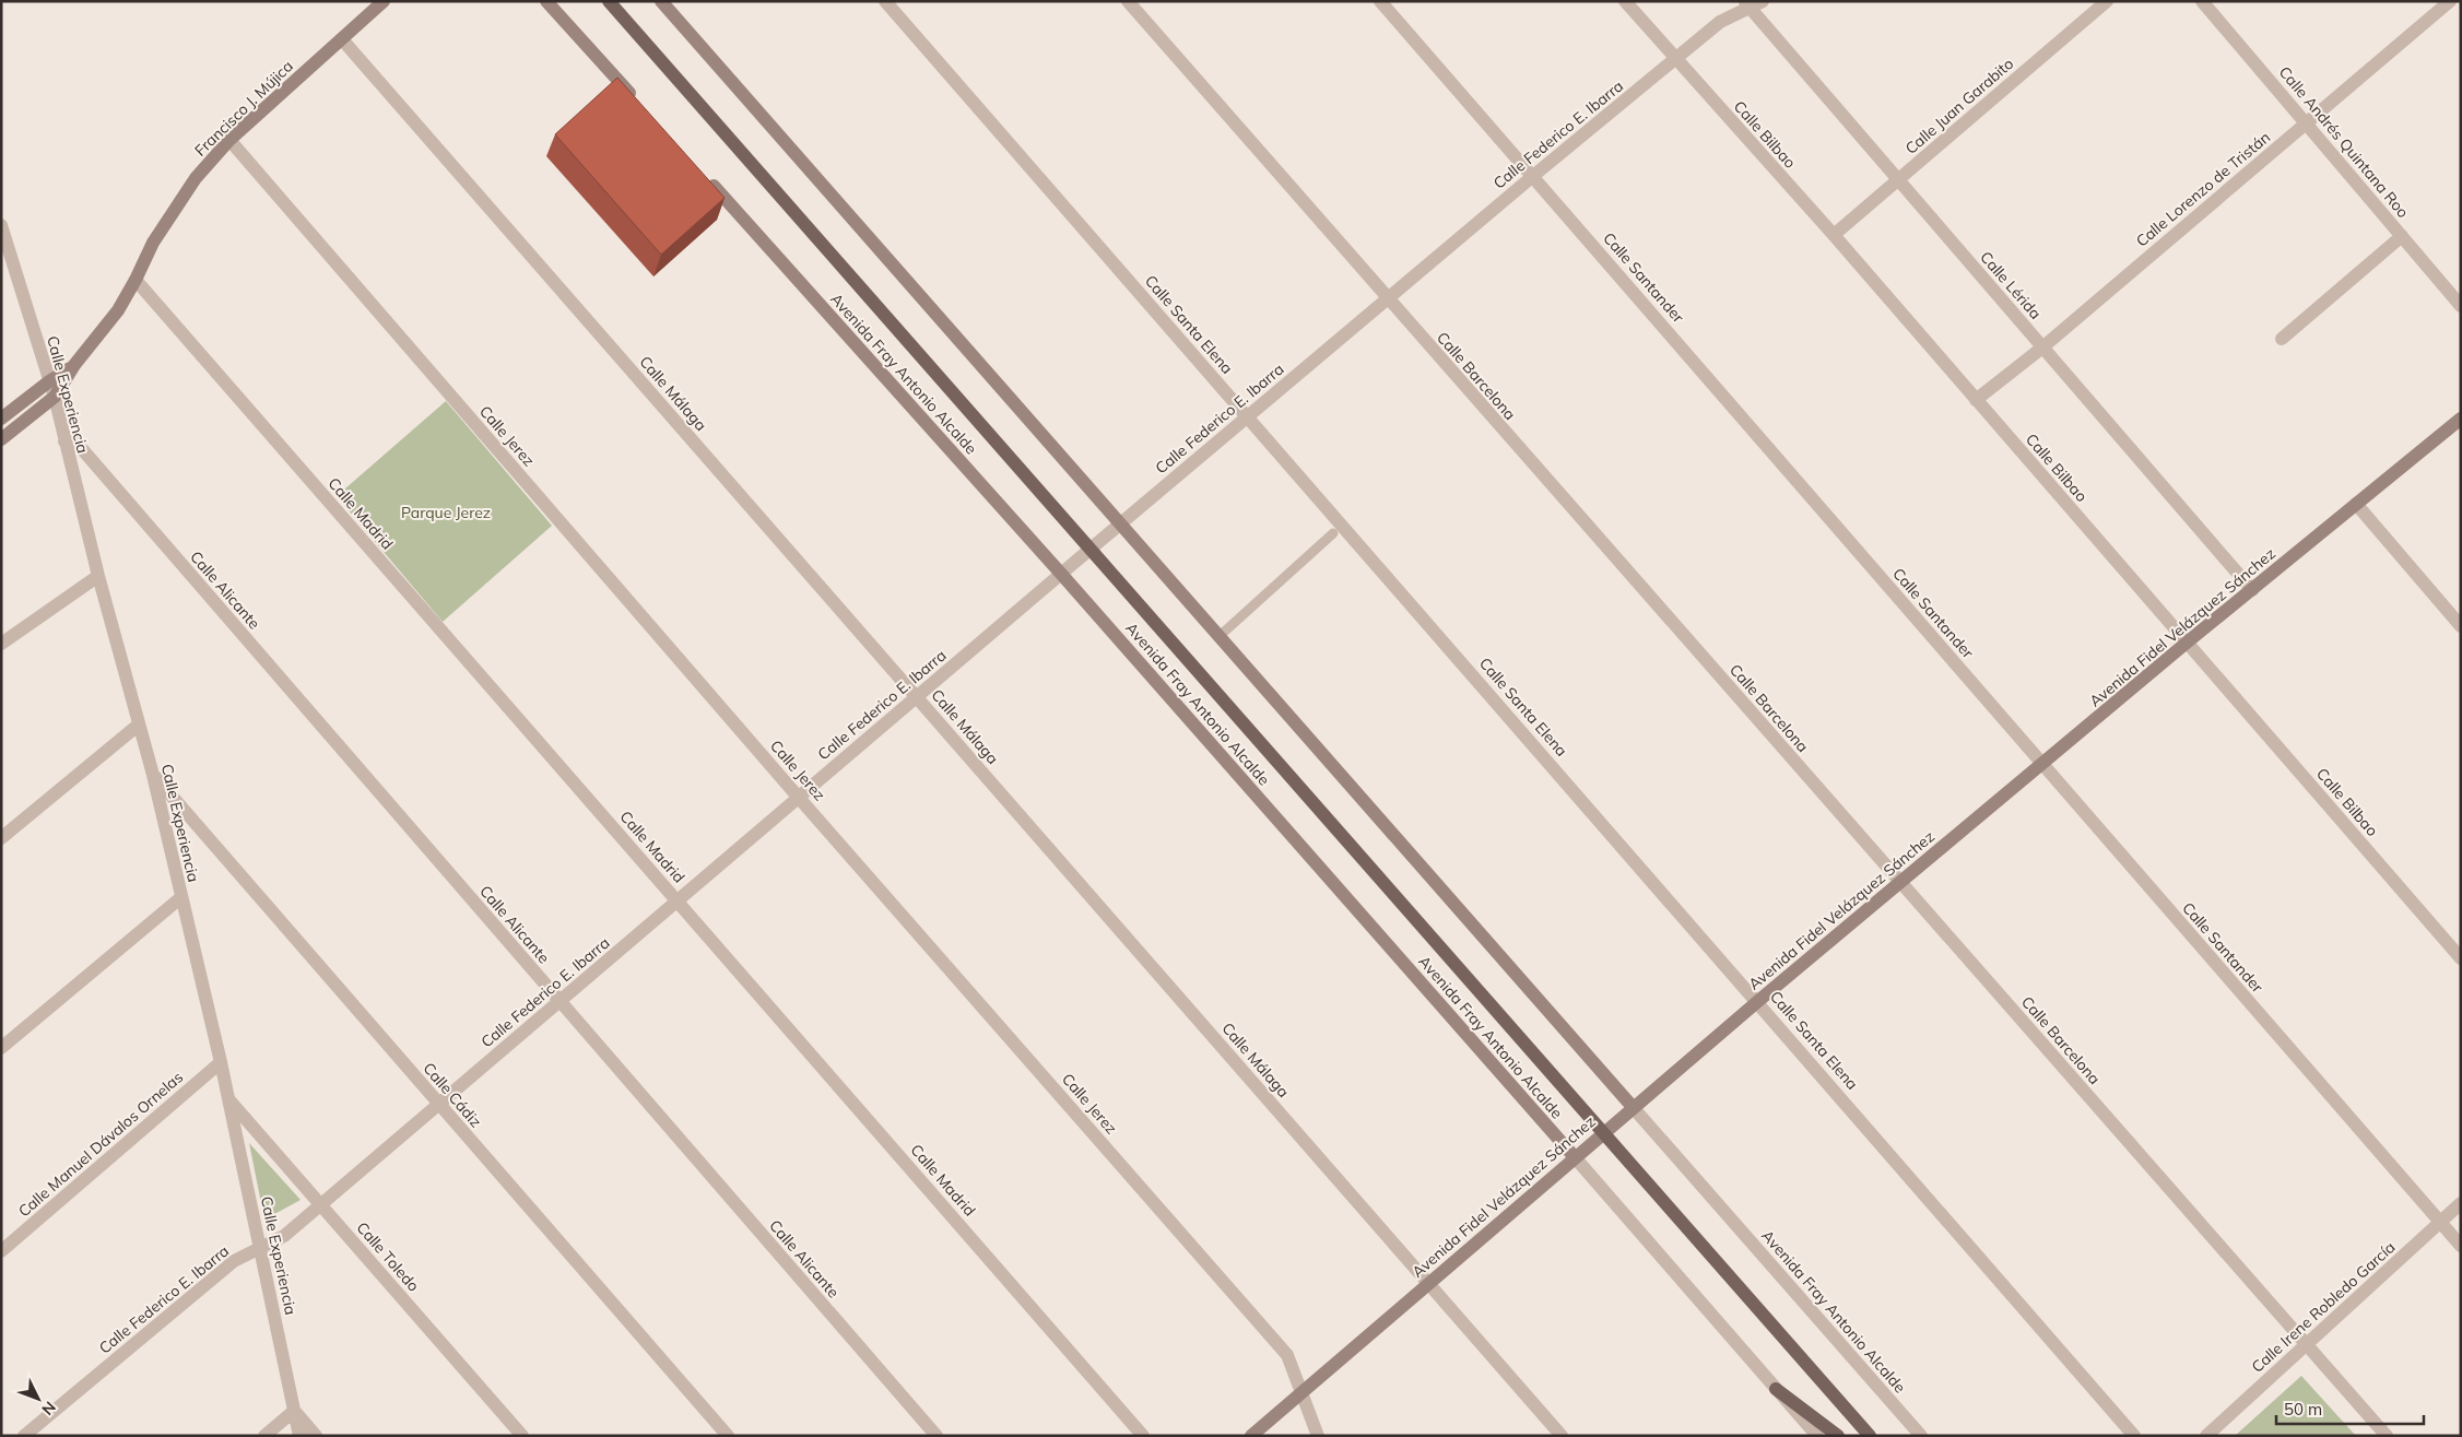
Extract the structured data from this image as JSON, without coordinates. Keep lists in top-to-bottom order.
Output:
{
  "streets": {
    "main road": ["Avenida Fray Antonio Alcalde"],
    "street": [
      "Calle Juan Garabito",
      "Francisco J. Mújica",
      "Calle Federico E. Ibarra",
      "Calle Bilbao",
      "Calle Andrés Quintana Roo",
      "Calle Lorenzo de Tristán",
      "Calle Santander",
      "Calle Lérida",
      "Calle Santa Elena",
      "Calle Barcelona",
      "Calle Málaga",
      "Calle Experiencia",
      "Calle Jerez",
      "Calle Madrid",
      "Calle Alicante",
      "Avenida Fidel Velázquez Sánchez",
      "Calle Cádiz",
      "Calle Manuel Dávalos Ornelas",
      "Calle Toledo",
      "Calle Irene Robledo García"
    ]
  },
  "crossings": [
    ["Calle Juan Garabito", "Calle Bilbao"],
    ["Calle Juan Garabito", "Calle Lérida"],
    ["Francisco J. Mújica", "Calle Málaga"],
    ["Francisco J. Mújica", "Calle Experiencia"],
    ["Francisco J. Mújica", "Calle Jerez"],
    ["Francisco J. Mújica", "Calle Madrid"],
    ["Calle Federico E. Ibarra", "Calle Bilbao"],
    ["Calle Federico E. Ibarra", "Calle Santander"],
    ["Calle Federico E. Ibarra", "Calle Lérida"],
    ["Calle Federico E. Ibarra", "Calle Santa Elena"],
    ["Calle Federico E. Ibarra", "Avenida Fray Antonio Alcalde"],
    ["Calle Federico E. Ibarra", "Calle Barcelona"],
    ["Calle Federico E. Ibarra", "Calle Málaga"],
    ["Calle Federico E. Ibarra", "Calle Experiencia"],
    ["Calle Federico E. Ibarra", "Calle Jerez"],
    ["Calle Federico E. Ibarra", "Calle Madrid"],
    ["Calle Federico E. Ibarra", "Calle Alicante"],
    ["Calle Federico E. Ibarra", "Calle Cádiz"],
    ["Calle Federico E. Ibarra", "Calle Toledo"],
    ["Calle Bilbao", "Calle Lorenzo de Tristán"],
    ["Calle Bilbao", "Avenida Fidel Velázquez Sánchez"],
    ["Calle Andrés Quintana Roo", "Calle Lorenzo de Tristán"],
    ["Calle Lorenzo de Tristán", "Calle Lérida"],
    ["Calle Santander", "Avenida Fidel Velázquez Sánchez"],
    ["Calle Santander", "Calle Irene Robledo García"],
    ["Calle Lérida", "Avenida Fidel Velázquez Sánchez"],
    ["Calle Santa Elena", "Avenida Fidel Velázquez Sánchez"],
    ["Avenida Fray Antonio Alcalde", "Avenida Fidel Velázquez Sánchez"],
    ["Calle Barcelona", "Avenida Fidel Velázquez Sánchez"],
    ["Calle Barcelona", "Calle Irene Robledo García"],
    ["Calle Málaga", "Avenida Fidel Velázquez Sánchez"],
    ["Calle Experiencia", "Calle Alicante"],
    ["Calle Experiencia", "Calle Cádiz"],
    ["Calle Experiencia", "Calle Manuel Dávalos Ornelas"],
    ["Calle Experiencia", "Calle Toledo"],
    ["Calle Jerez", "Avenida Fidel Velázquez Sánchez"]
  ],
  "parks": ["Parque Jerez"],
  "scale_bar": "50 m",
  "north": "bottom right"
}
